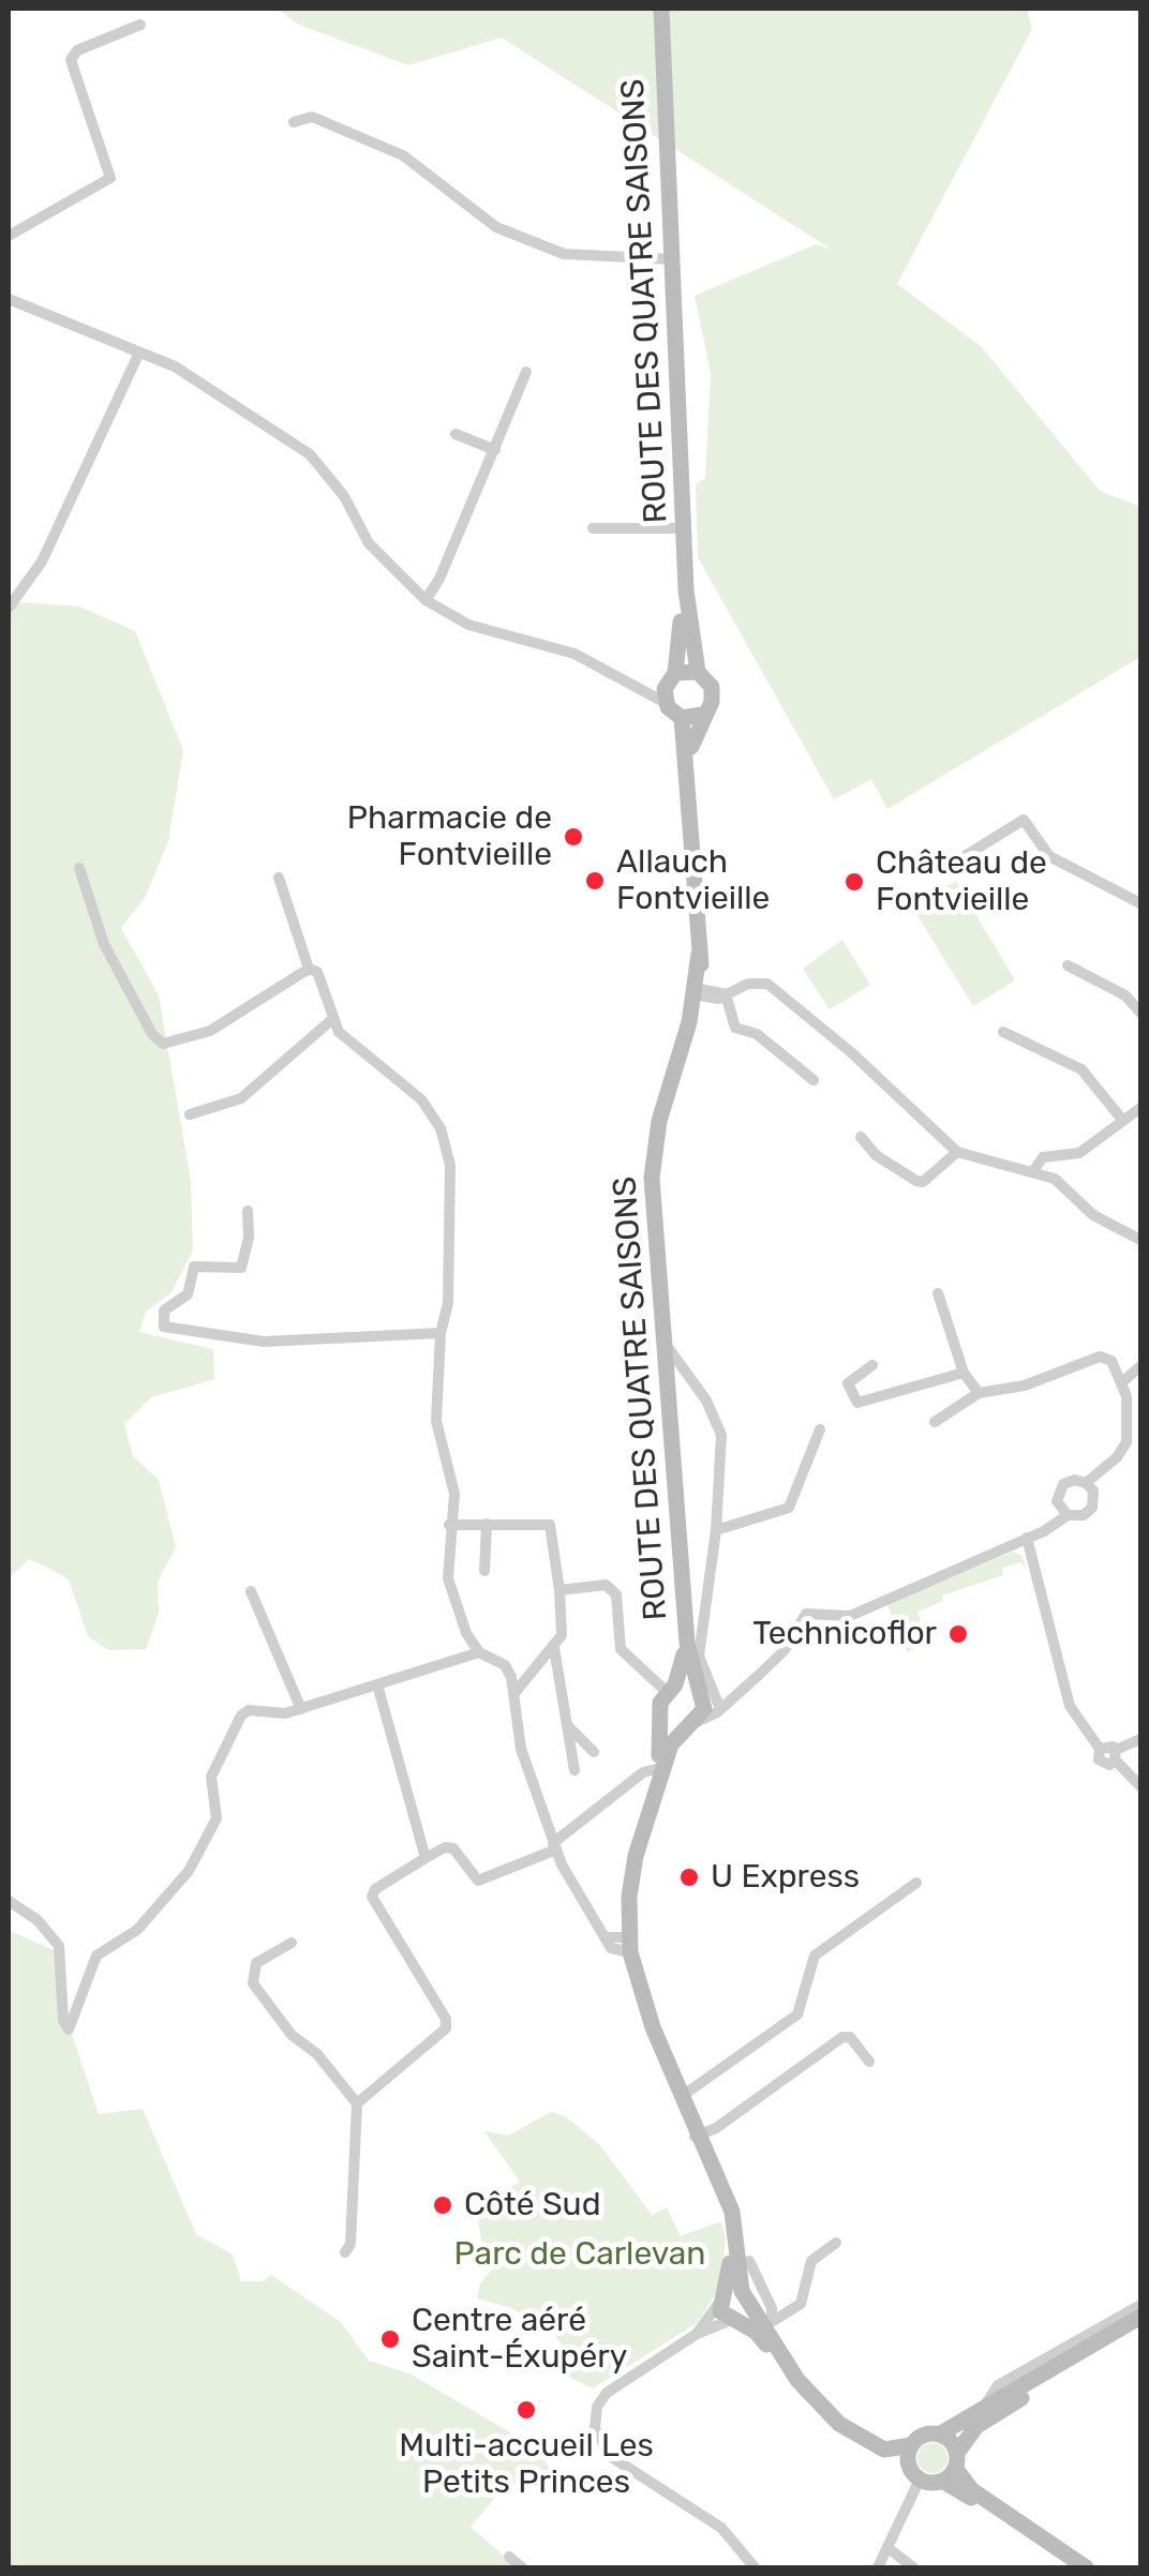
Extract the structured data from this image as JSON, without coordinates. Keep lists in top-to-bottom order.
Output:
{
  "streets": {
    "main road": ["ROUTE DES QUATRE SAISONS"]
  },
  "parks": ["Parc de Carlevan"],
  "places": [
    "Pharmacie de Fontvieille",
    "Allauch Fontvieille",
    "Château de Fontvieille",
    "Technicoflor",
    "U Express",
    "Côté Sud",
    "Centre aéré Saint-Éxupéry",
    "Multi-accueil Les Petits Princes"
  ]
}
